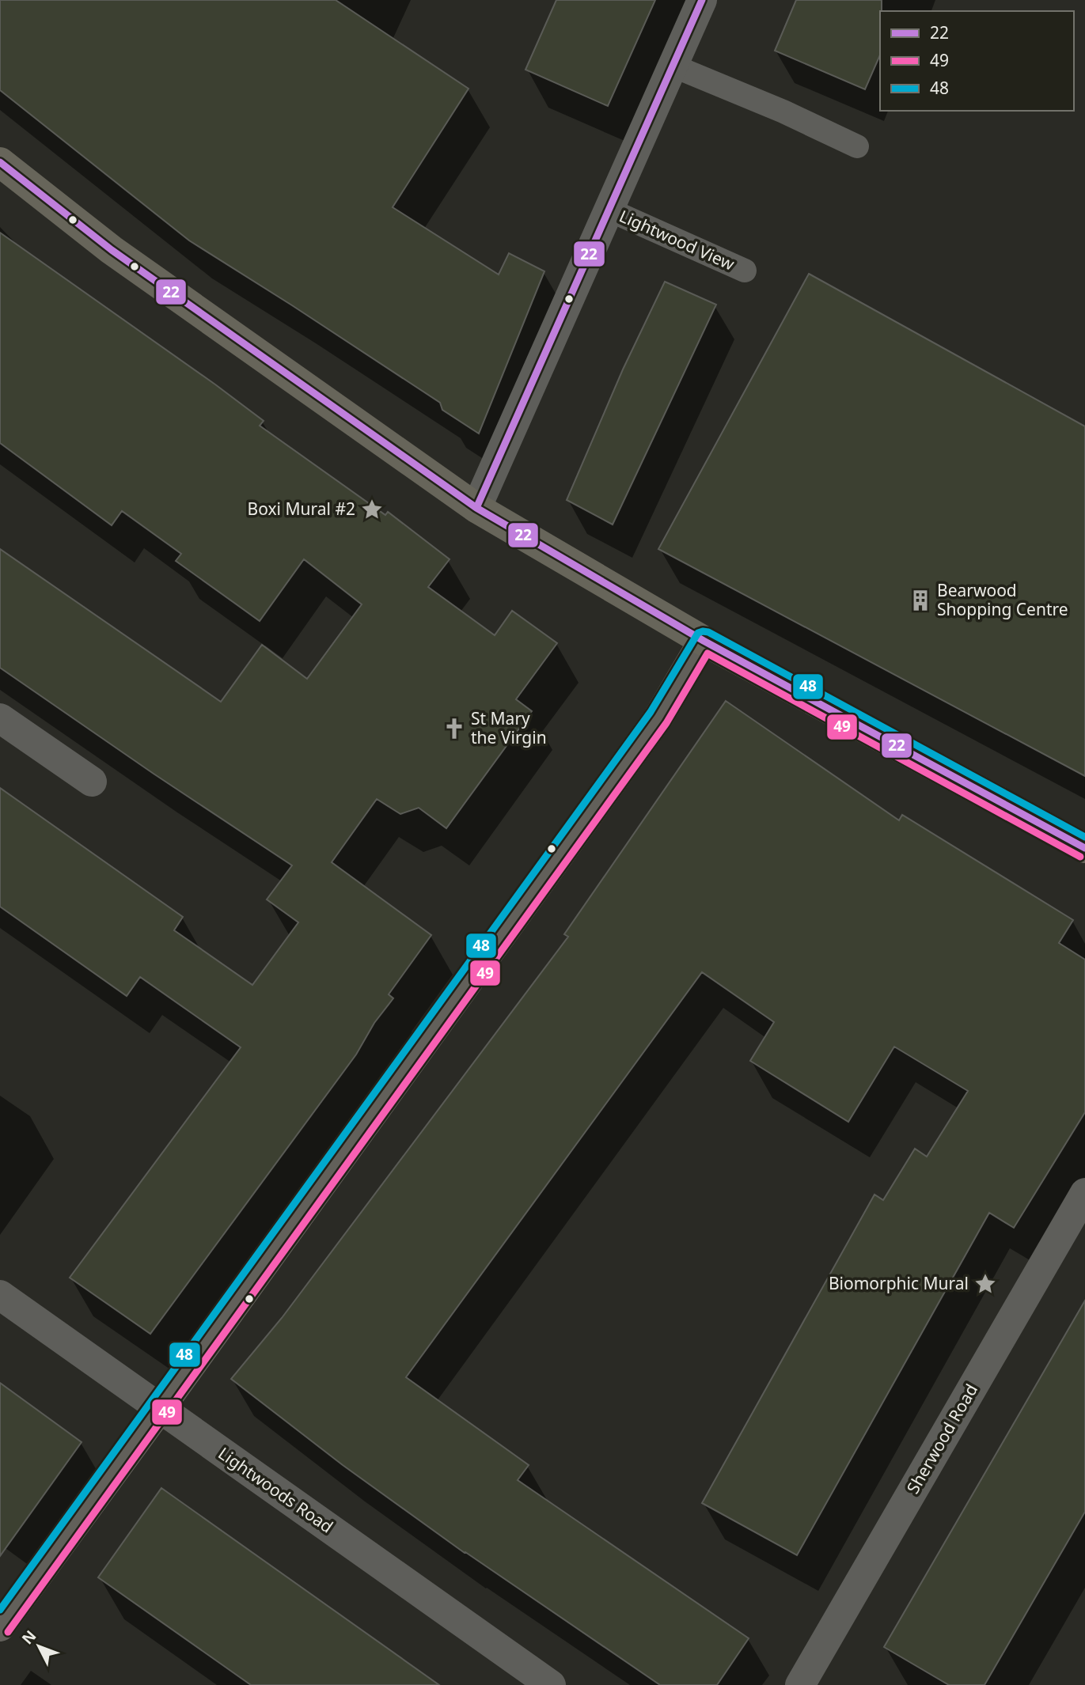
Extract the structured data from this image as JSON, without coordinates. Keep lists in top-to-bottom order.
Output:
{
  "streets": {
    "street": ["Sherwood Road", "Lightwoods Road"],
    "lane": ["Lightwood View"]
  },
  "places": {
    "place": ["Boxi Mural #2", "Biomorphic Mural"],
    "building": ["Bearwood Shopping Centre"],
    "church": ["St Mary the Virgin"]
  },
  "lines": ["transit line 22", "transit line 48", "transit line 49"],
  "legend": ["22", "49", "48"],
  "north": "top left"
}
